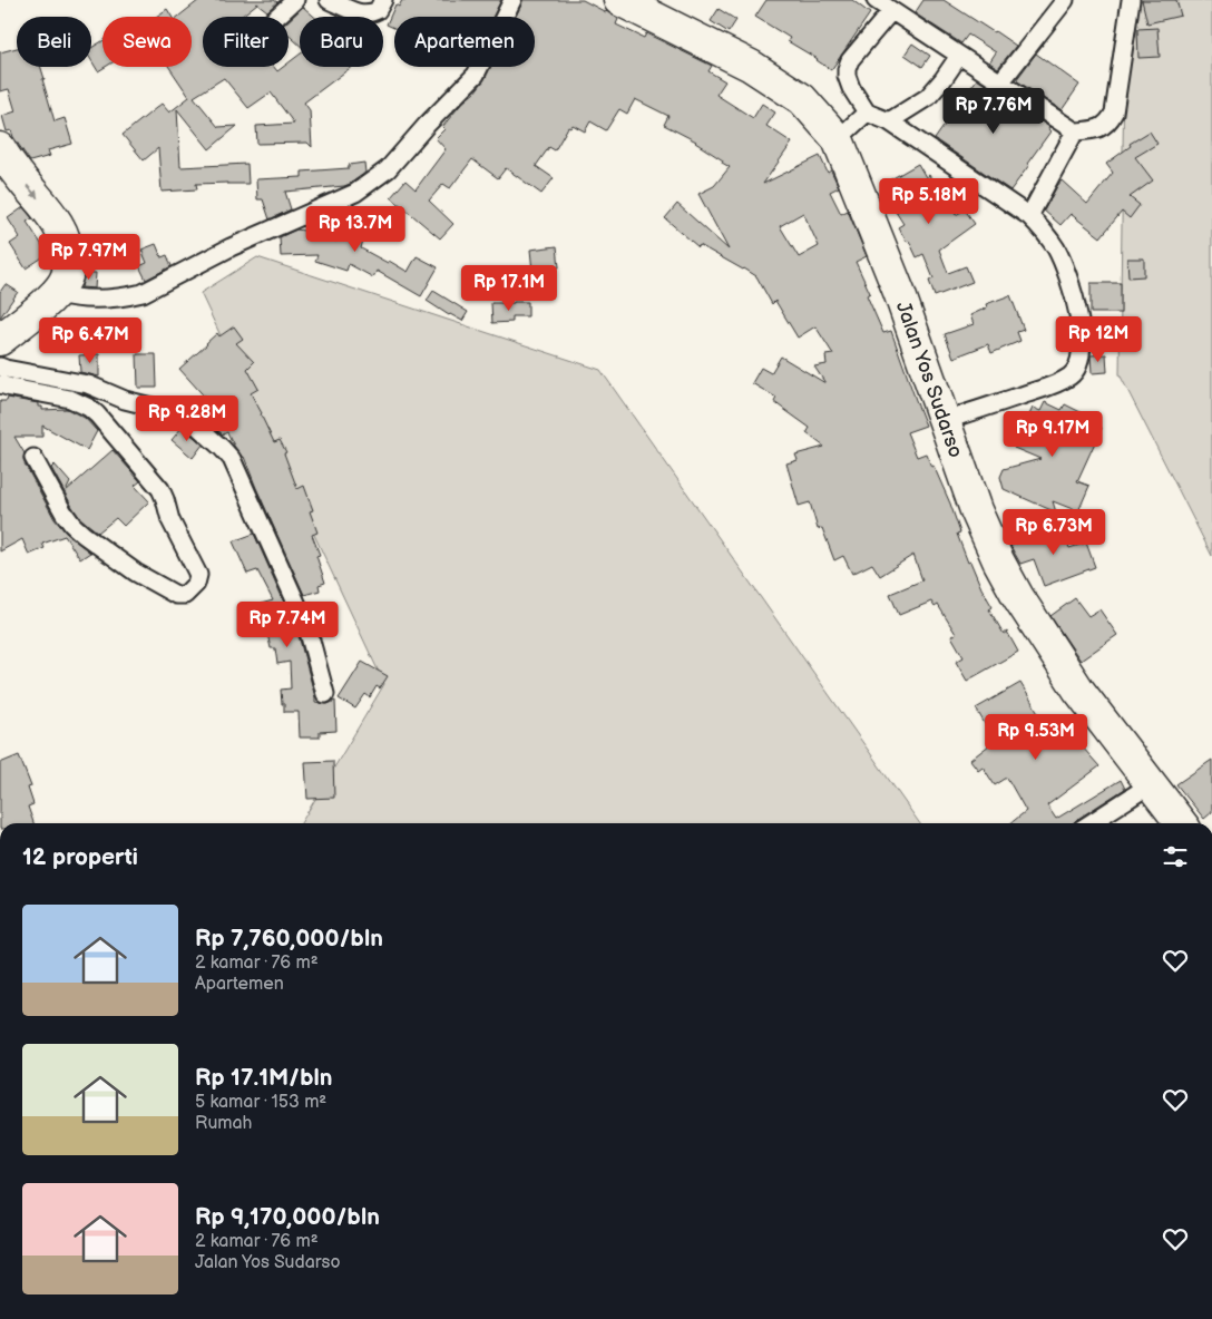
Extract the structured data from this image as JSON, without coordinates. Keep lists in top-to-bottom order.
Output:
{
  "streets": {
    "highway": ["Jalan Yos Sudarso"]
  },
  "page": {
    "chip": [
      "Beli",
      "Sewa",
      "Filter",
      "Baru",
      "Apartemen"
    ],
    "price": [
      "Rp 7.76M",
      "Rp 5.18M",
      "Rp 13.7M",
      "Rp 7.97M",
      "Rp 17.1M",
      "Rp 12M",
      "Rp 6.47M",
      "Rp 9.28M",
      "Rp 9.17M",
      "Rp 6.73M",
      "Rp 7.74M",
      "Rp 9.53M"
    ],
    "heading": "12 properti",
    "list": [
      {
        "name": "Rp 7,760,000/bln",
        "note": "2 kamar · 76 m² · Apartemen"
      },
      {
        "name": "Rp 17.1M/bln",
        "note": "5 kamar · 153 m² · Rumah"
      },
      {
        "name": "Rp 9,170,000/bln",
        "note": "2 kamar · 76 m² · Jalan Yos Sudarso"
      }
    ]
  }
}
